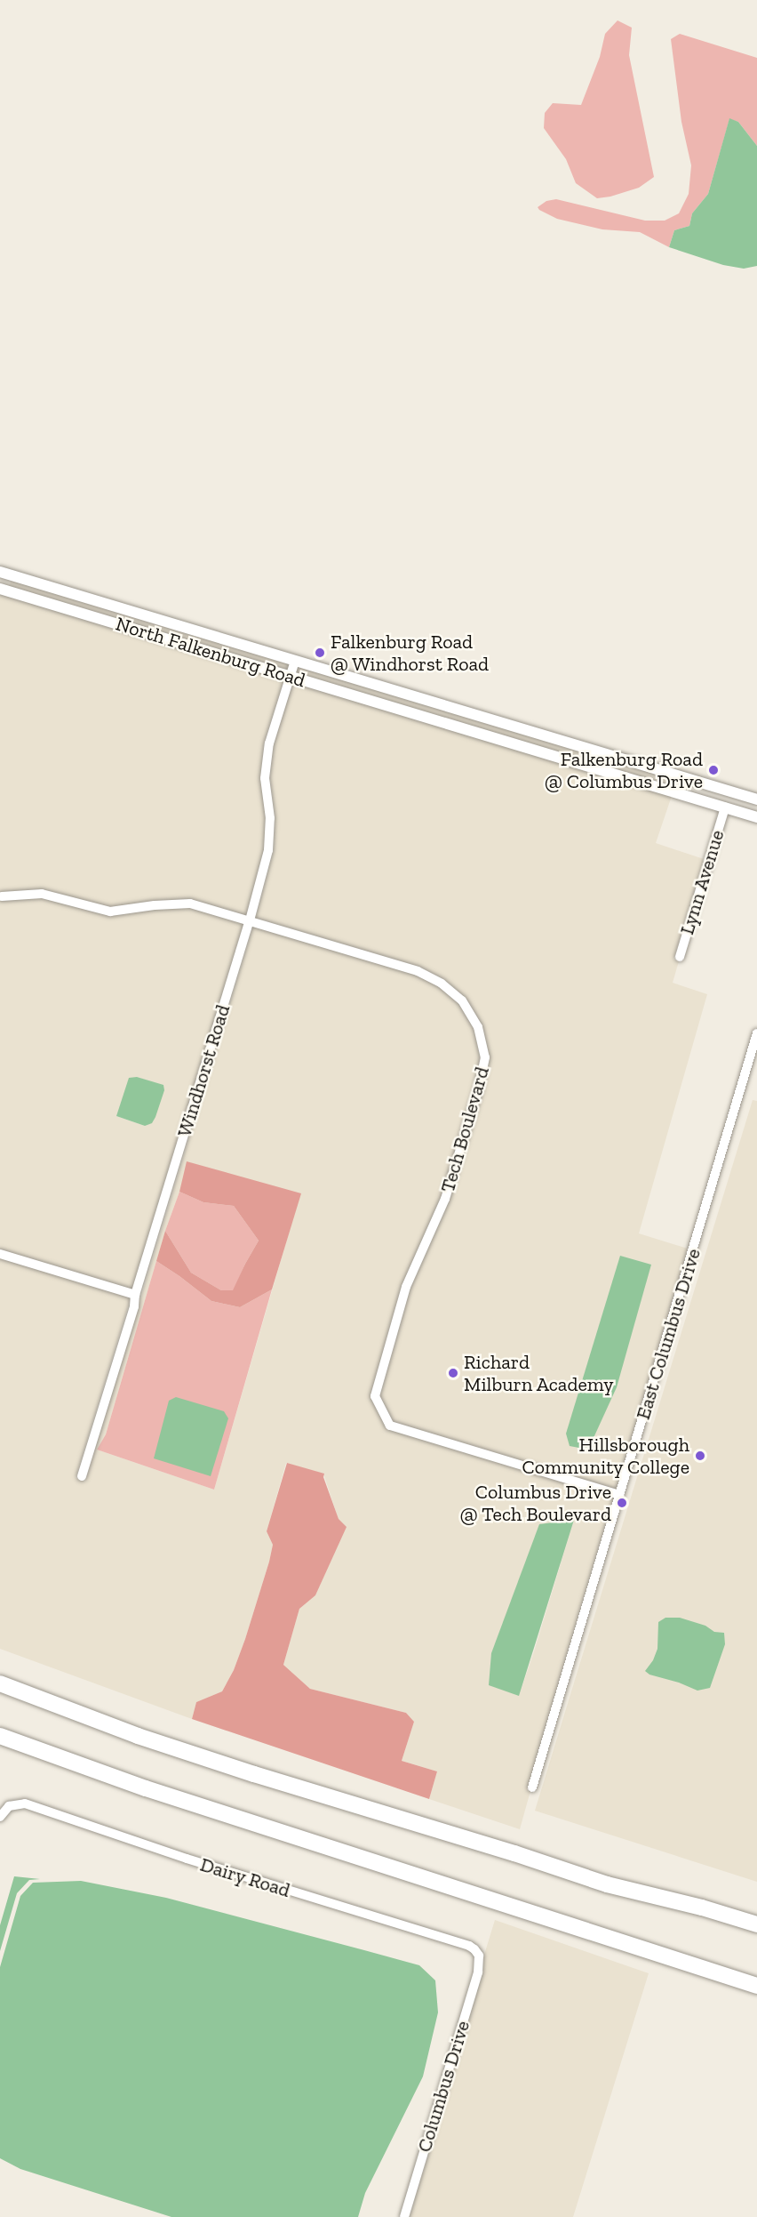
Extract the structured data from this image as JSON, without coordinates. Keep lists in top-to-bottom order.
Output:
{
  "streets": {
    "street": [
      "North Falkenburg Road",
      "Lynn Avenue",
      "Windhorst Road",
      "Tech Boulevard",
      "East Columbus Drive",
      "Dairy Road",
      "Columbus Drive"
    ]
  },
  "crossings": [
    ["North Falkenburg Road", "Lynn Avenue"],
    ["North Falkenburg Road", "Windhorst Road"],
    ["Windhorst Road", "Tech Boulevard"],
    ["Tech Boulevard", "East Columbus Drive"],
    ["Dairy Road", "Columbus Drive"]
  ],
  "places": [
    "Falkenburg Road @ Windhorst Road",
    "Falkenburg Road @ Columbus Drive",
    "Richard Milburn Academy",
    "Hillsborough Community College",
    "Columbus Drive @ Tech Boulevard"
  ]
}
